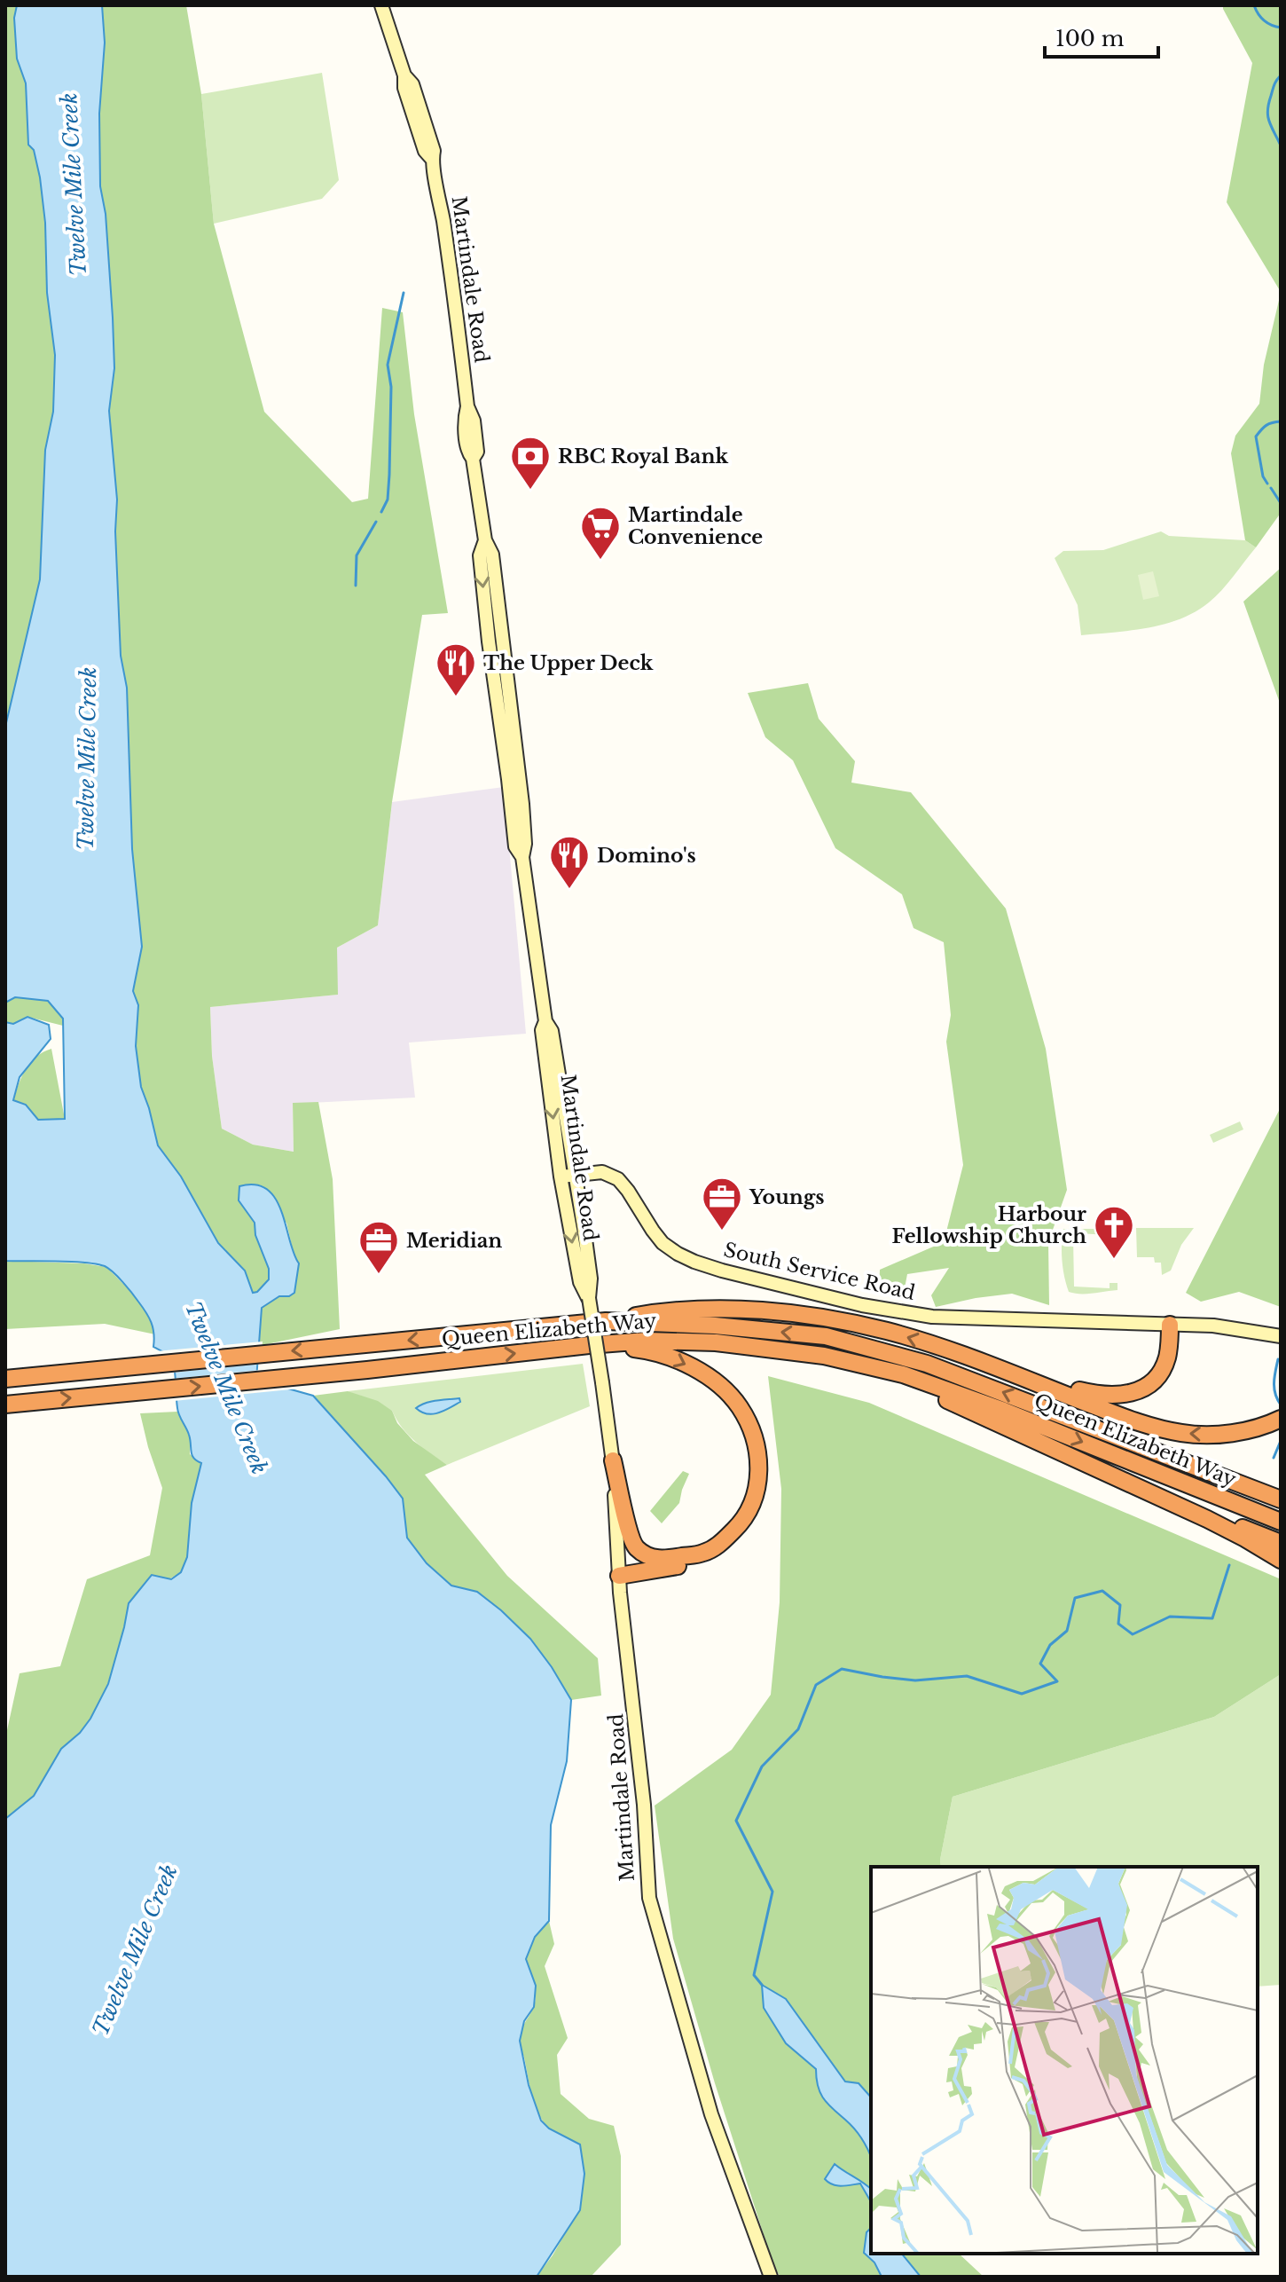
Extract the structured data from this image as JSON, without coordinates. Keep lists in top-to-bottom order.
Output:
{
  "streets": {
    "highway": ["Queen Elizabeth Way"],
    "main road": ["Martindale Road", "South Service Road"]
  },
  "crossings": [
    ["Martindale Road", "South Service Road"]
  ],
  "water": ["Twelve Mile Creek"],
  "places": {
    "bank": ["RBC Royal Bank"],
    "supermarket": ["Martindale Convenience"],
    "restaurant": ["The Upper Deck", "Domino's"],
    "office": ["Youngs", "Meridian"],
    "church": ["Harbour Fellowship Church"]
  },
  "scale_bar": "100 m"
}
